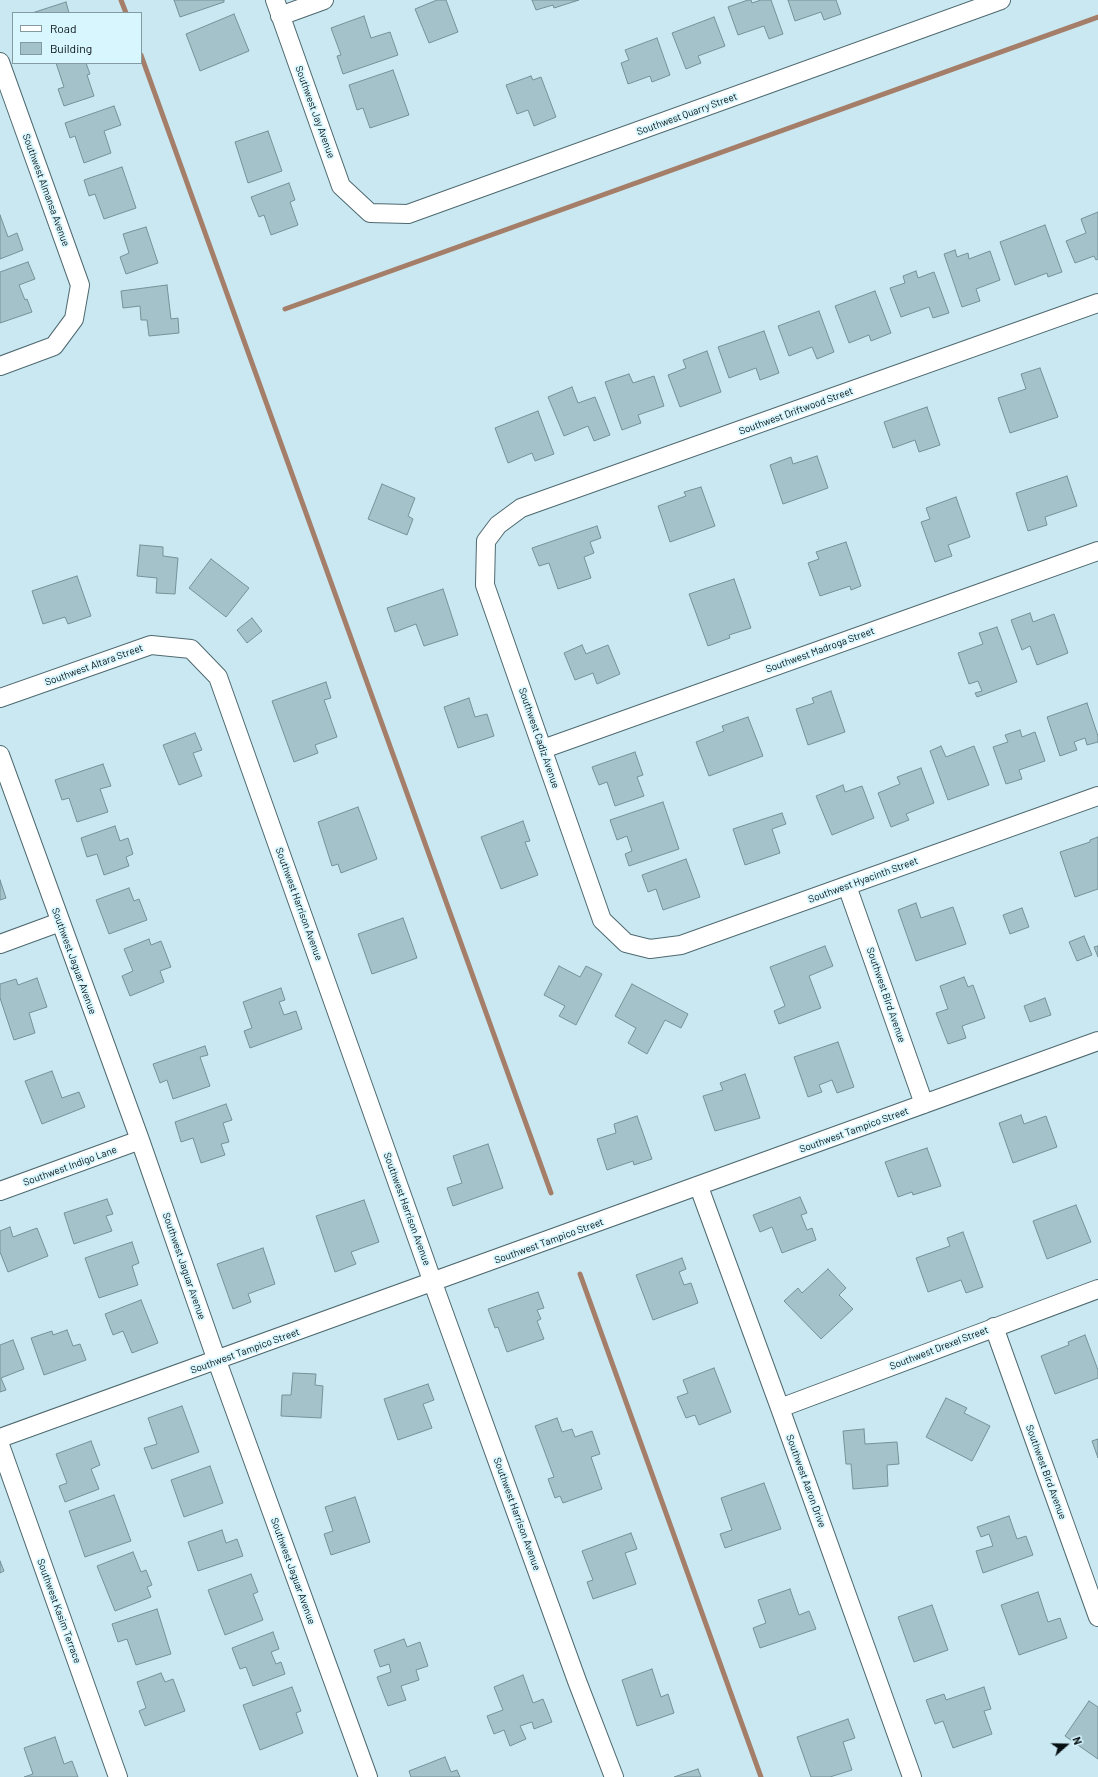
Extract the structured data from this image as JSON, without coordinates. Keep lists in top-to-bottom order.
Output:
{
  "streets": {
    "street": [
      "Southwest Jay Avenue",
      "Southwest Quarry Street",
      "Southwest Almansa Avenue",
      "Southwest Driftwood Street",
      "Southwest Madroga Street",
      "Southwest Altara Street",
      "Southwest Cadiz Avenue",
      "Southwest Hyacinth Street",
      "Southwest Harrison Avenue",
      "Southwest Jaguar Avenue",
      "Southwest Bird Avenue",
      "Southwest Tampico Street",
      "Southwest Indigo Lane",
      "Southwest Drexel Street",
      "Southwest Aaron Drive",
      "Southwest Kasim Terrace"
    ]
  },
  "crossings": [
    ["Southwest Jay Avenue", "Southwest Quarry Street"],
    ["Southwest Driftwood Street", "Southwest Cadiz Avenue"],
    ["Southwest Madroga Street", "Southwest Cadiz Avenue"],
    ["Southwest Altara Street", "Southwest Harrison Avenue"],
    ["Southwest Cadiz Avenue", "Southwest Hyacinth Street"],
    ["Southwest Hyacinth Street", "Southwest Bird Avenue"],
    ["Southwest Harrison Avenue", "Southwest Tampico Street"],
    ["Southwest Jaguar Avenue", "Southwest Tampico Street"],
    ["Southwest Jaguar Avenue", "Southwest Indigo Lane"],
    ["Southwest Bird Avenue", "Southwest Tampico Street"],
    ["Southwest Bird Avenue", "Southwest Drexel Street"],
    ["Southwest Tampico Street", "Southwest Aaron Drive"],
    ["Southwest Drexel Street", "Southwest Aaron Drive"]
  ],
  "legend": ["Road", "Building"],
  "north": "right"
}
